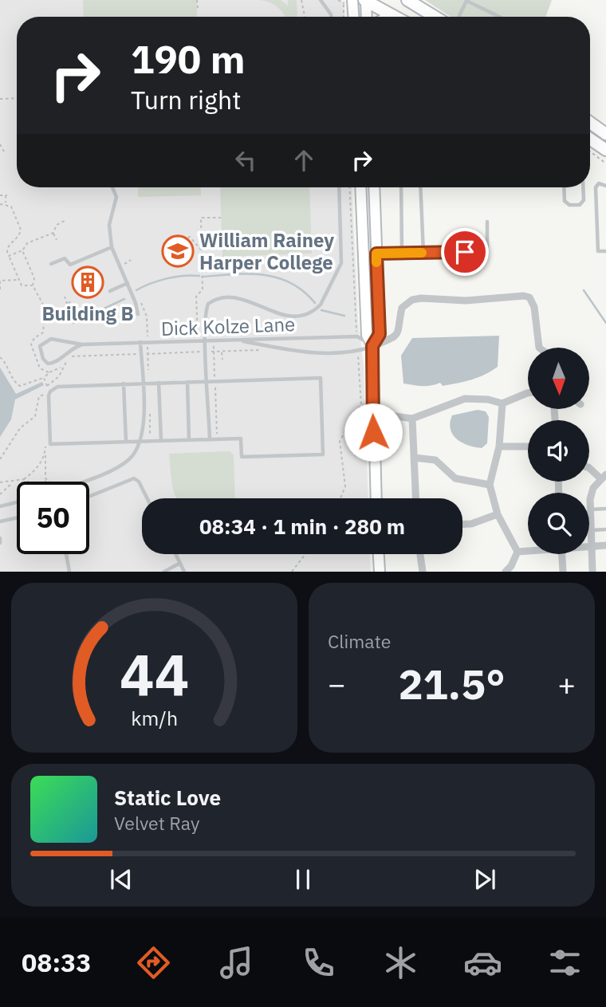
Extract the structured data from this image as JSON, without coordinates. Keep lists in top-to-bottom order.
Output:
{
  "streets": {
    "lane": ["Dick Kolze Lane"]
  },
  "places": {
    "school or university": ["William Rainey Harper College"],
    "building": ["Building B"]
  },
  "north": "bottom",
  "page": {
    "turn": ["190 m", "Turn right"],
    "limit": "50",
    "trip": "08:34 · 1 min · 280 m",
    "tile": "Climate",
    "heat": ["−", "21.5°", "+"],
    "song": ["Static Love", "Velvet Ray"],
    "tabs": "08:33",
    "gauge": ["44", "km/h"]
  }
}
